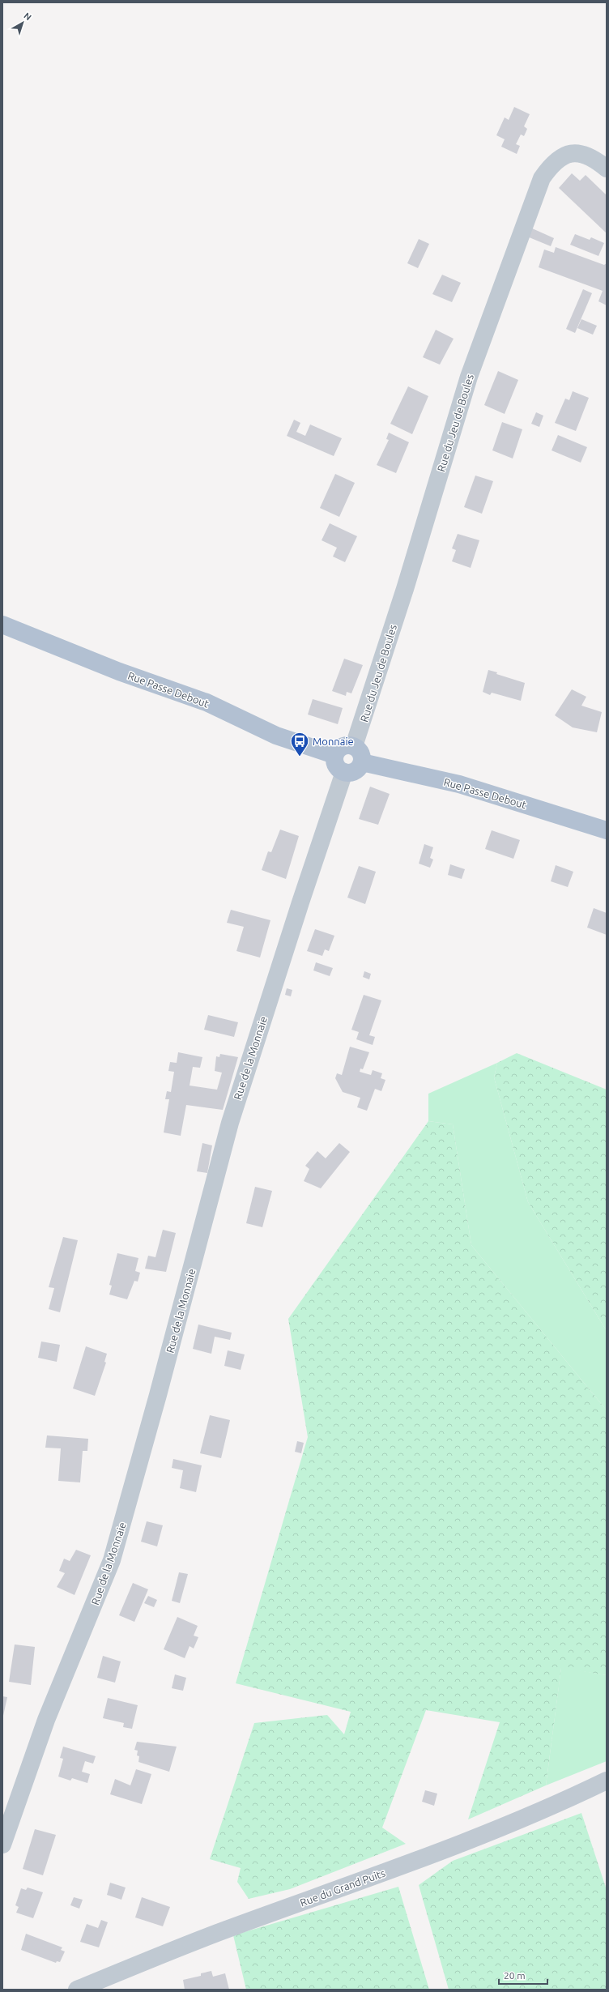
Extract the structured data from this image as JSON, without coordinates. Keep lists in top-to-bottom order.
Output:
{
  "streets": {
    "main road": ["Rue Passe Debout"],
    "street": ["Rue du Jeu de Boules", "Rue de la Monnaie", "Rue du Grand Puits"]
  },
  "crossings": [
    ["Rue du Jeu de Boules", "Rue Passe Debout"],
    ["Rue du Jeu de Boules", "Rue de la Monnaie"],
    ["Rue Passe Debout", "Rue de la Monnaie"]
  ],
  "places": {
    "bus stop": ["Monnaie"]
  },
  "scale_bar": "20 m",
  "north": "top right"
}
